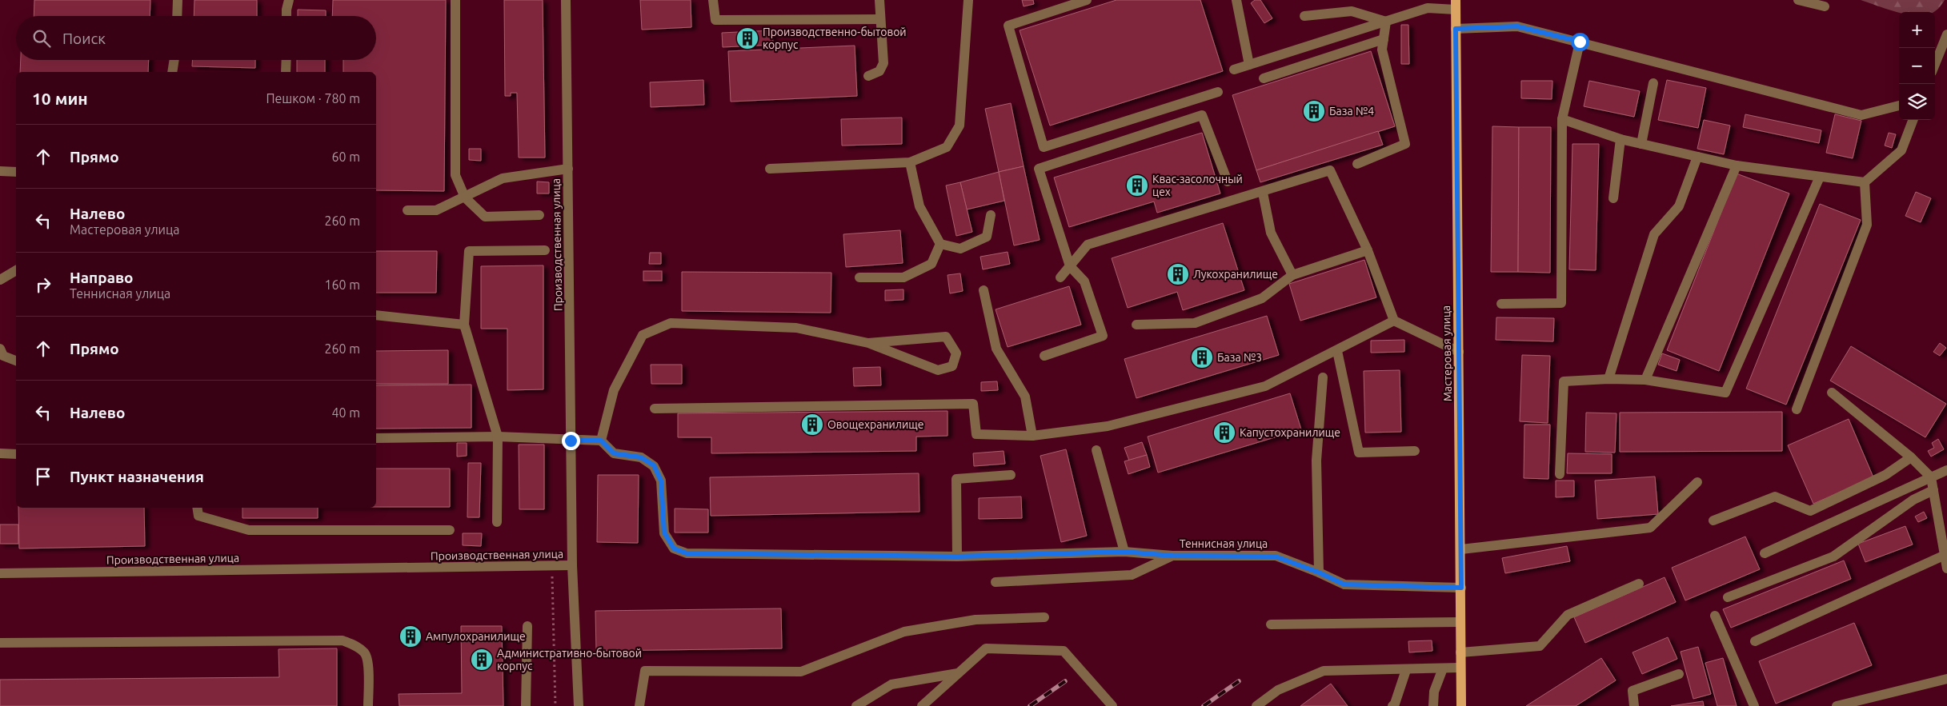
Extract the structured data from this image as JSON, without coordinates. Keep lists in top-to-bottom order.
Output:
{
  "streets": {
    "main road": ["Мастеровая улица"],
    "street": ["Производственная улица", "Теннисная улица"]
  },
  "crossings": [
    ["Мастеровая улица", "Теннисная улица"]
  ],
  "places": {
    "building": [
      "Производственно-бытовой корпус",
      "База №4",
      "Квас-засолочный цех",
      "Лукохранилище",
      "База №3",
      "Овощехранилище",
      "Капустохранилище",
      "Ампулохранилище",
      "Административно-бытовой корпус"
    ]
  },
  "page": {
    "map_buttons": ["+", "−"],
    "search": "Поиск",
    "heading": ["10 мин", "Пешком · 780 m"],
    "list": [
      ["Прямо", "60 m"],
      ["Налево", "Мастеровая улица", "260 m"],
      ["Направо", "Теннисная улица", "160 m"],
      ["Прямо", "260 m"],
      ["Налево", "40 m"],
      "Пункт назначения"
    ]
  }
}
